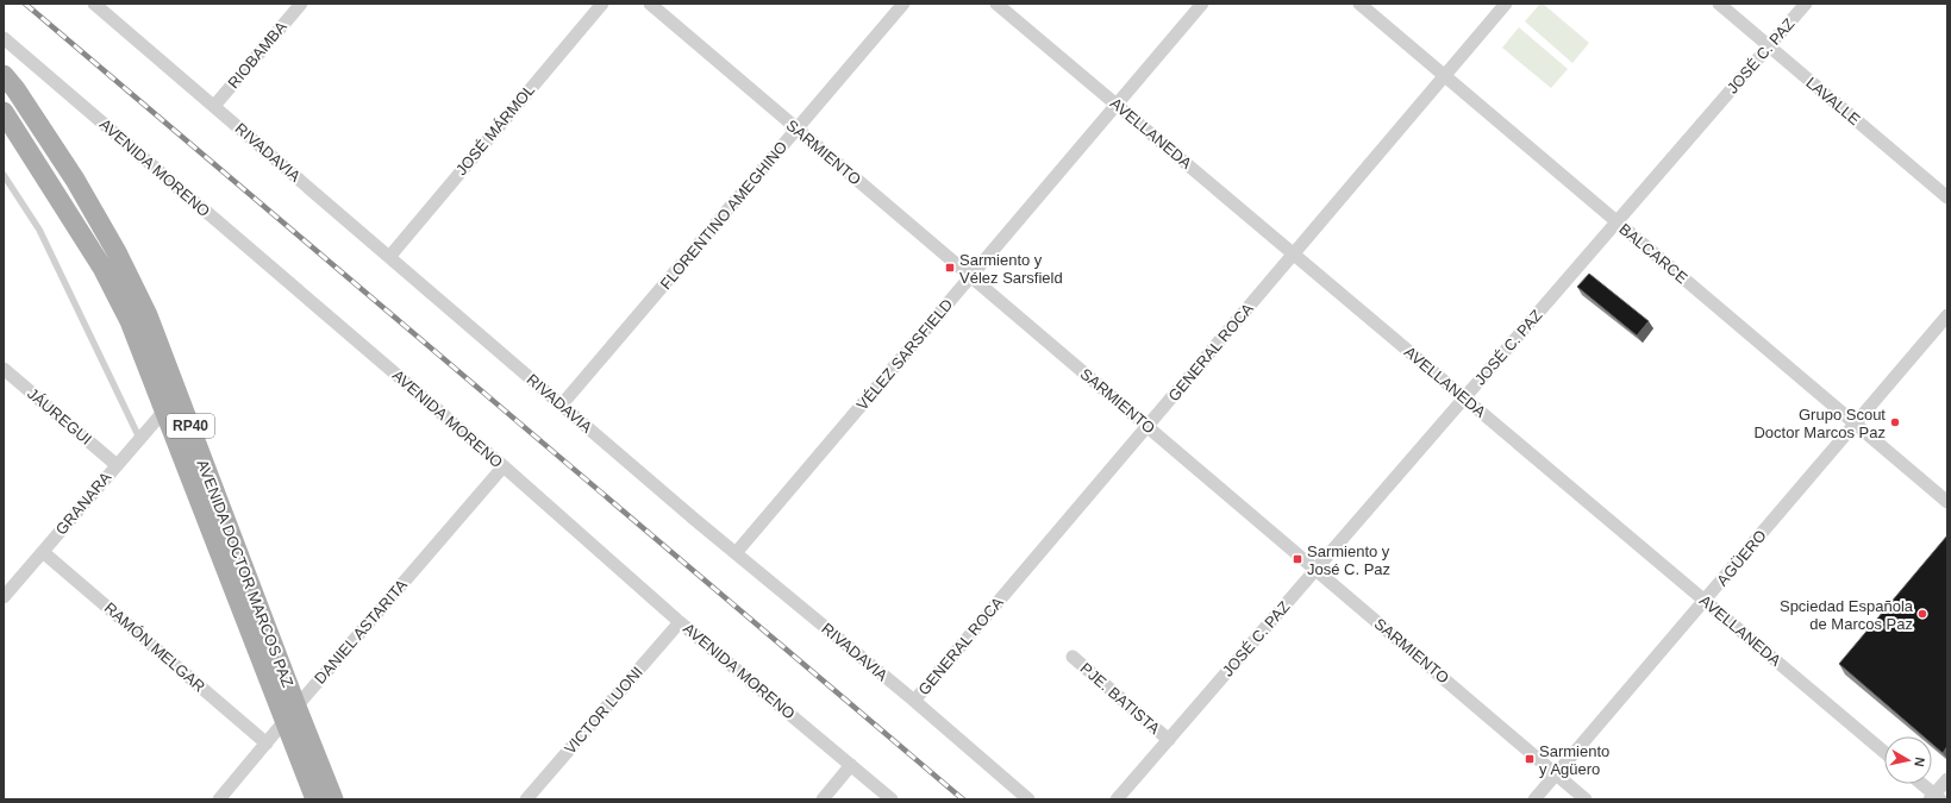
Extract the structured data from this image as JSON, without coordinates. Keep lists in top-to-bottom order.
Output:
{
  "streets": {
    "main road": ["RP40", "AVENIDA DOCTOR MARCOS PAZ"],
    "street": [
      "RIOBAMBA",
      "JOSÉ C. PAZ",
      "LAVALLE",
      "JOSÉ MÁRMOL",
      "AVELLANEDA",
      "RIVADAVIA",
      "SARMIENTO",
      "AVENIDA MORENO",
      "FLORENTINO AMEGHINO",
      "BALCARCE",
      "GENERAL ROCA",
      "VÉLEZ SARSFIELD",
      "JÁUREGUI",
      "GRANARA",
      "AGÜERO",
      "DANIEL ASTARITA",
      "RAMÓN MELGAR",
      "PJE. BATISTA",
      "VICTOR LUONI"
    ]
  },
  "crossings": [
    ["RIOBAMBA", "RIVADAVIA"],
    ["JOSÉ C. PAZ", "LAVALLE"],
    ["JOSÉ C. PAZ", "AVELLANEDA"],
    ["JOSÉ C. PAZ", "SARMIENTO"],
    ["JOSÉ C. PAZ", "BALCARCE"],
    ["JOSÉ C. PAZ", "PJE. BATISTA"],
    ["JOSÉ MÁRMOL", "RIVADAVIA"],
    ["AVELLANEDA", "GENERAL ROCA"],
    ["AVELLANEDA", "VÉLEZ SARSFIELD"],
    ["AVELLANEDA", "AGÜERO"],
    ["RIVADAVIA", "FLORENTINO AMEGHINO"],
    ["RIVADAVIA", "GENERAL ROCA"],
    ["RIVADAVIA", "VÉLEZ SARSFIELD"],
    ["SARMIENTO", "FLORENTINO AMEGHINO"],
    ["SARMIENTO", "GENERAL ROCA"],
    ["SARMIENTO", "VÉLEZ SARSFIELD"],
    ["SARMIENTO", "AGÜERO"],
    ["AVENIDA MORENO", "DANIEL ASTARITA"],
    ["AVENIDA MORENO", "VICTOR LUONI"],
    ["BALCARCE", "GENERAL ROCA"],
    ["BALCARCE", "AGÜERO"],
    ["JÁUREGUI", "GRANARA"],
    ["GRANARA", "AVENIDA DOCTOR MARCOS PAZ"],
    ["GRANARA", "RAMÓN MELGAR"],
    ["AVENIDA DOCTOR MARCOS PAZ", "DANIEL ASTARITA"],
    ["DANIEL ASTARITA", "RAMÓN MELGAR"]
  ],
  "places": {
    "transit": ["Sarmiento y Vélez Sarsfield", "Sarmiento y José C. Paz", "Sarmiento y Agüero"],
    "other": ["Grupo Scout Doctor Marcos Paz", "Spciedad Española de Marcos Paz"]
  },
  "north": "right"
}
